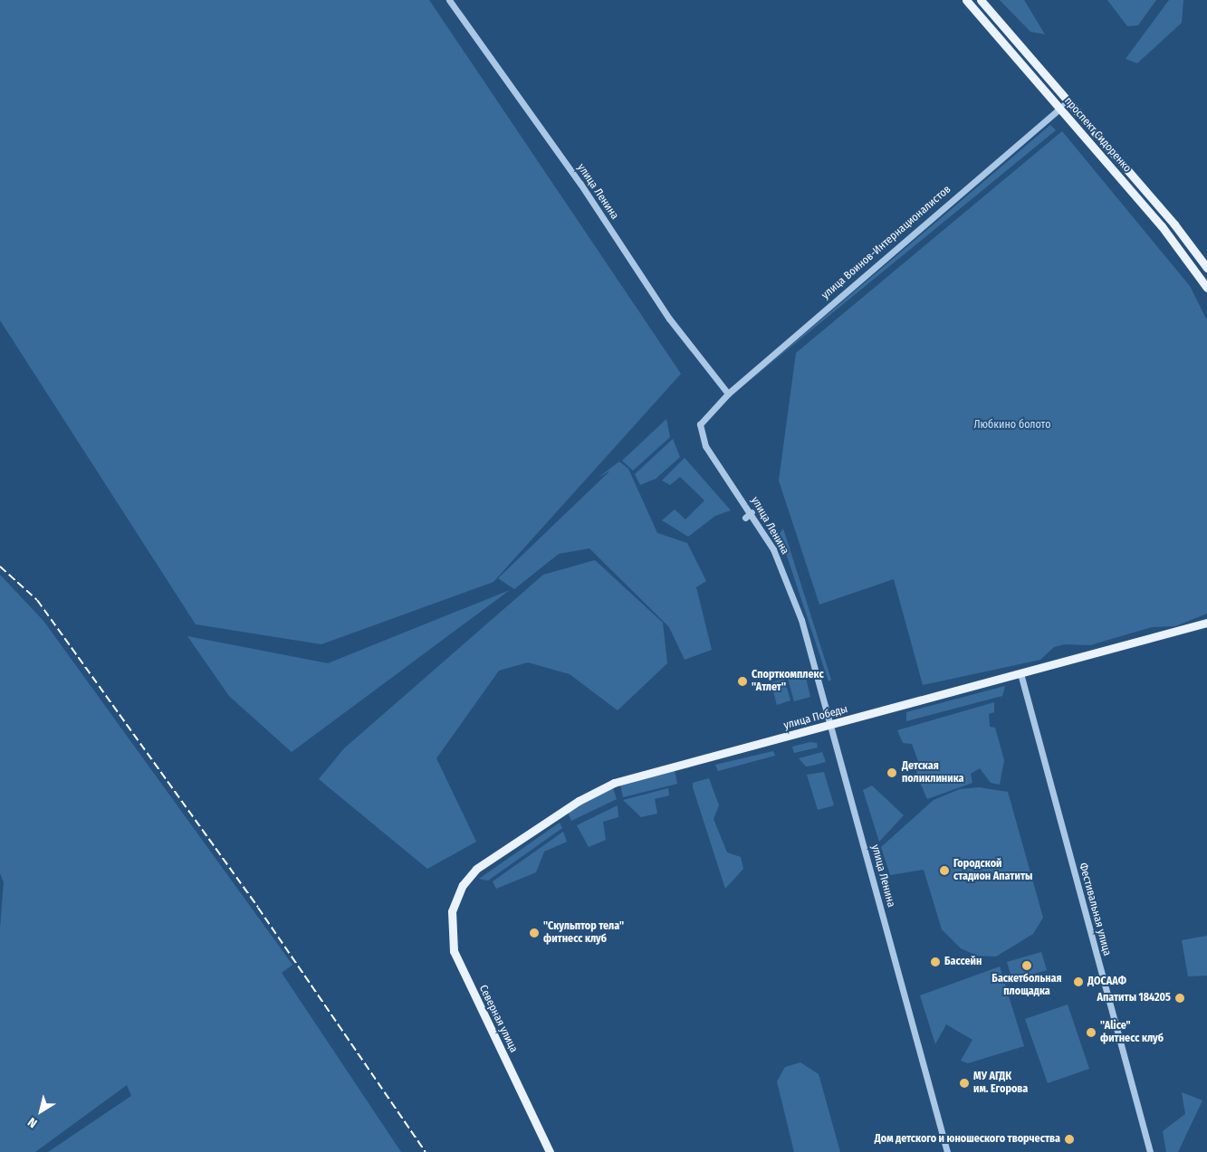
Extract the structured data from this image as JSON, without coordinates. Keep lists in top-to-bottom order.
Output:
{
  "streets": {
    "main road": ["проспект Сидоренко", "улица Победы", "Северная улица"],
    "street": ["улица Ленина", "улица Воинов-Интернационалистов", "Фестивальная улица"]
  },
  "crossings": [
    ["проспект Сидоренко", "улица Воинов-Интернационалистов"],
    ["улица Ленина", "улица Воинов-Интернационалистов"],
    ["улица Ленина", "улица Победы"],
    ["улица Победы", "Фестивальная улица"],
    ["улица Победы", "Северная улица"]
  ],
  "parks": ["Любкино болото"],
  "places": [
    "Спорткомплекс \"Атлет\"",
    "Детская поликлиника",
    "Городской стадион Апатиты",
    "\"Скульптор тела\" фитнесс клуб",
    "Бассейн",
    "Баскетбольная площадка",
    "ДОСААФ",
    "Апатиты 184205",
    "\"Alice\" фитнесс клуб",
    "МУ АГДК им. Егорова",
    "Дом детского и юношеского творчества"
  ],
  "north": "bottom left"
}
